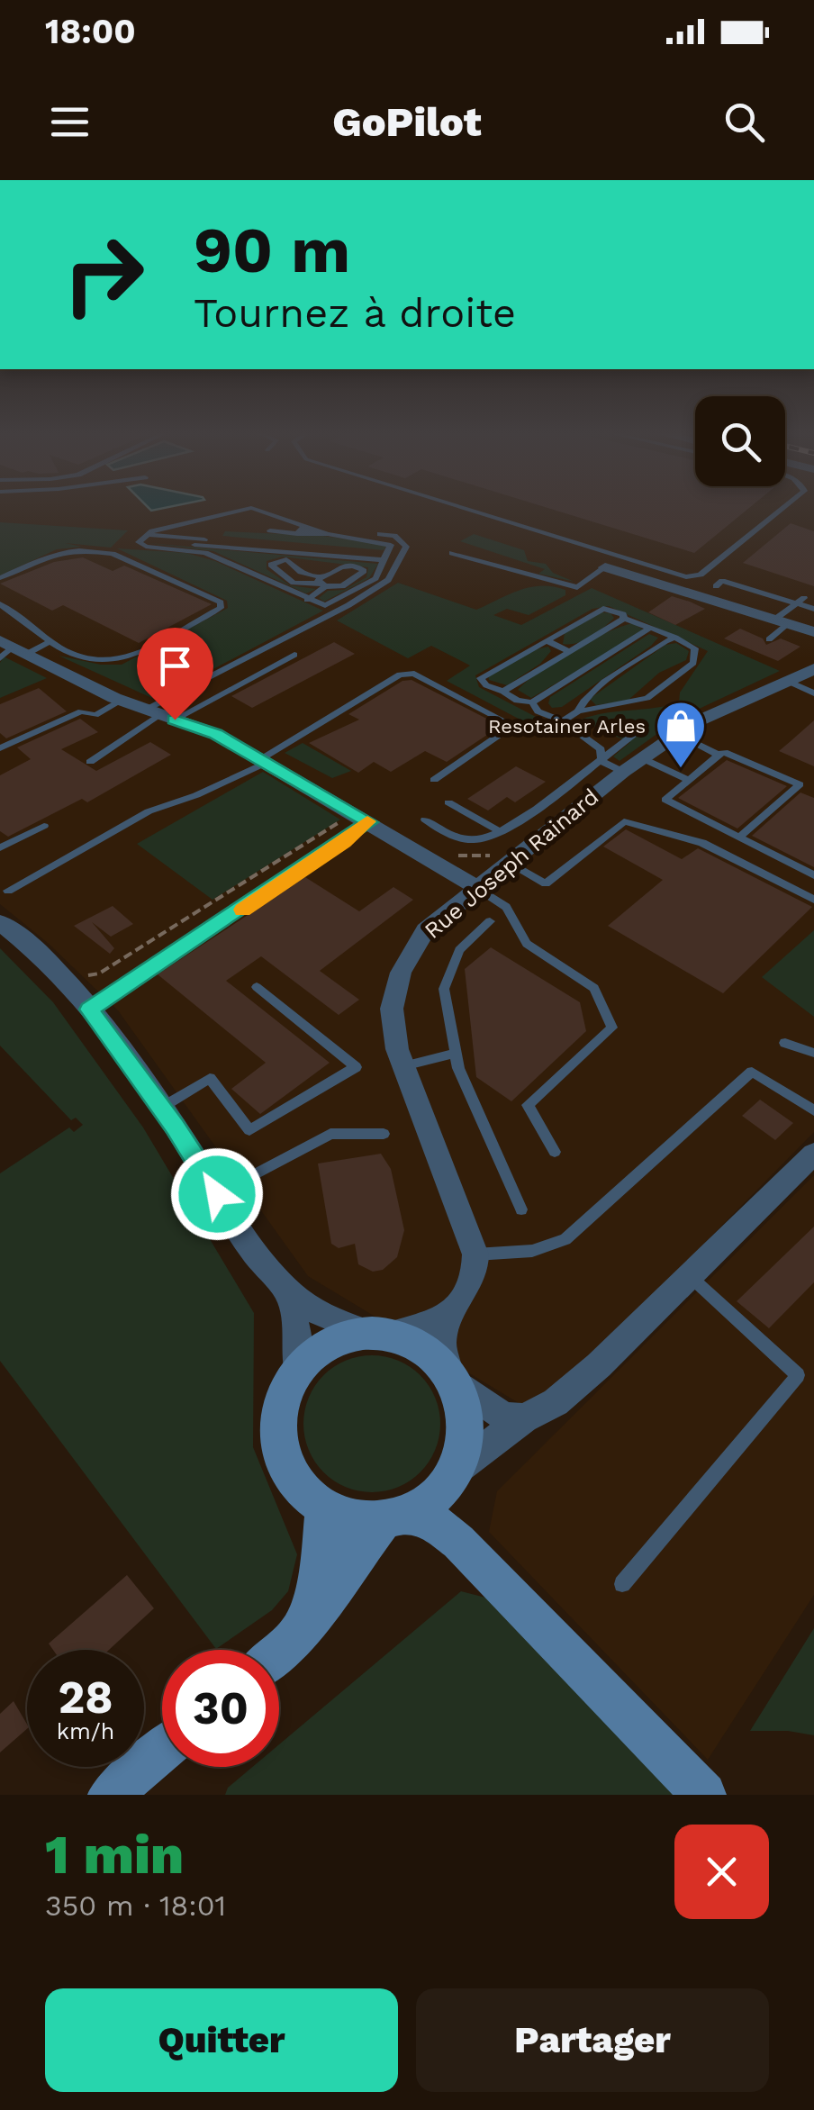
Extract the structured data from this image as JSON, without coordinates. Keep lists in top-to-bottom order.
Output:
{
  "streets": {
    "street": ["Rue Joseph Rainard"]
  },
  "places": {
    "shop": ["Resotainer Arles"]
  },
  "page": {
    "status": "18:00",
    "header": "GoPilot",
    "turn": ["90 m", "Tournez à droite"],
    "speed": "28 km/h",
    "limit": "30",
    "heading": ["1 min", "350 m · 18:01"],
    "buttons": ["Quitter", "Partager"]
  }
}
